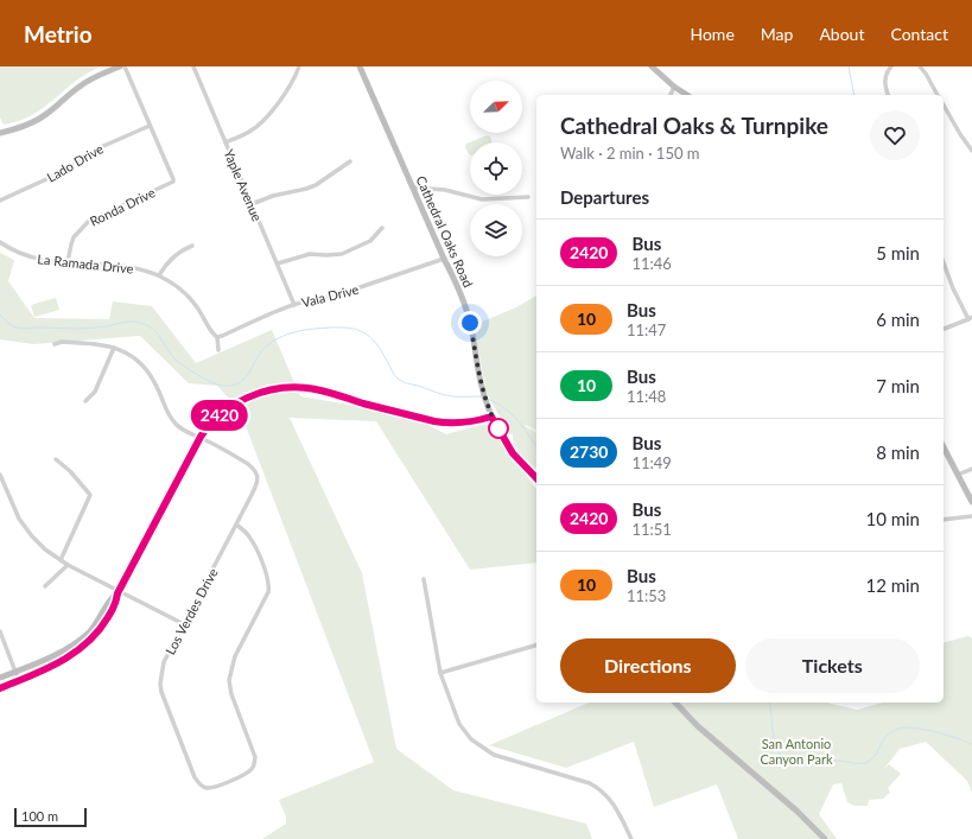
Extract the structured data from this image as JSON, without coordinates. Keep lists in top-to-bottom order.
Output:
{
  "streets": {
    "main road": ["Cathedral Oaks Road"],
    "street": [
      "Lado Drive",
      "Yaple Avenue",
      "Ronda Drive",
      "La Ramada Drive",
      "Vala Drive",
      "Los Verdes Drive"
    ]
  },
  "crossings": [
    ["Lado Drive", "Ronda Drive"],
    ["Yaple Avenue", "Vala Drive"],
    ["Ronda Drive", "La Ramada Drive"],
    ["Cathedral Oaks Road", "Vala Drive"],
    ["La Ramada Drive", "Vala Drive"]
  ],
  "parks": ["San Antonio Canyon Park"],
  "lines": ["bus line 2420"],
  "scale_bar": "100 m",
  "north": "top right",
  "page": {
    "header": "Metrio",
    "nav": [
      "Home",
      "Map",
      "About",
      "Contact"
    ],
    "on_map": "2420",
    "heading": [
      ["Cathedral Oaks & Turnpike", "Walk · 2 min · 150 m"],
      "Departures"
    ],
    "list": [
      {
        "mark": "2420",
        "name": "Bus",
        "note": "11:46",
        "value": "5 min"
      },
      {
        "mark": "10",
        "name": "Bus",
        "note": "11:47",
        "value": "6 min"
      },
      {
        "mark": "10",
        "name": "Bus",
        "note": "11:48",
        "value": "7 min"
      },
      {
        "mark": "2730",
        "name": "Bus",
        "note": "11:49",
        "value": "8 min"
      },
      {
        "mark": "2420",
        "name": "Bus",
        "note": "11:51",
        "value": "10 min"
      },
      {
        "mark": "10",
        "name": "Bus",
        "note": "11:53",
        "value": "12 min"
      }
    ],
    "buttons": ["Directions", "Tickets"],
    "scale": "100 m"
  }
}
